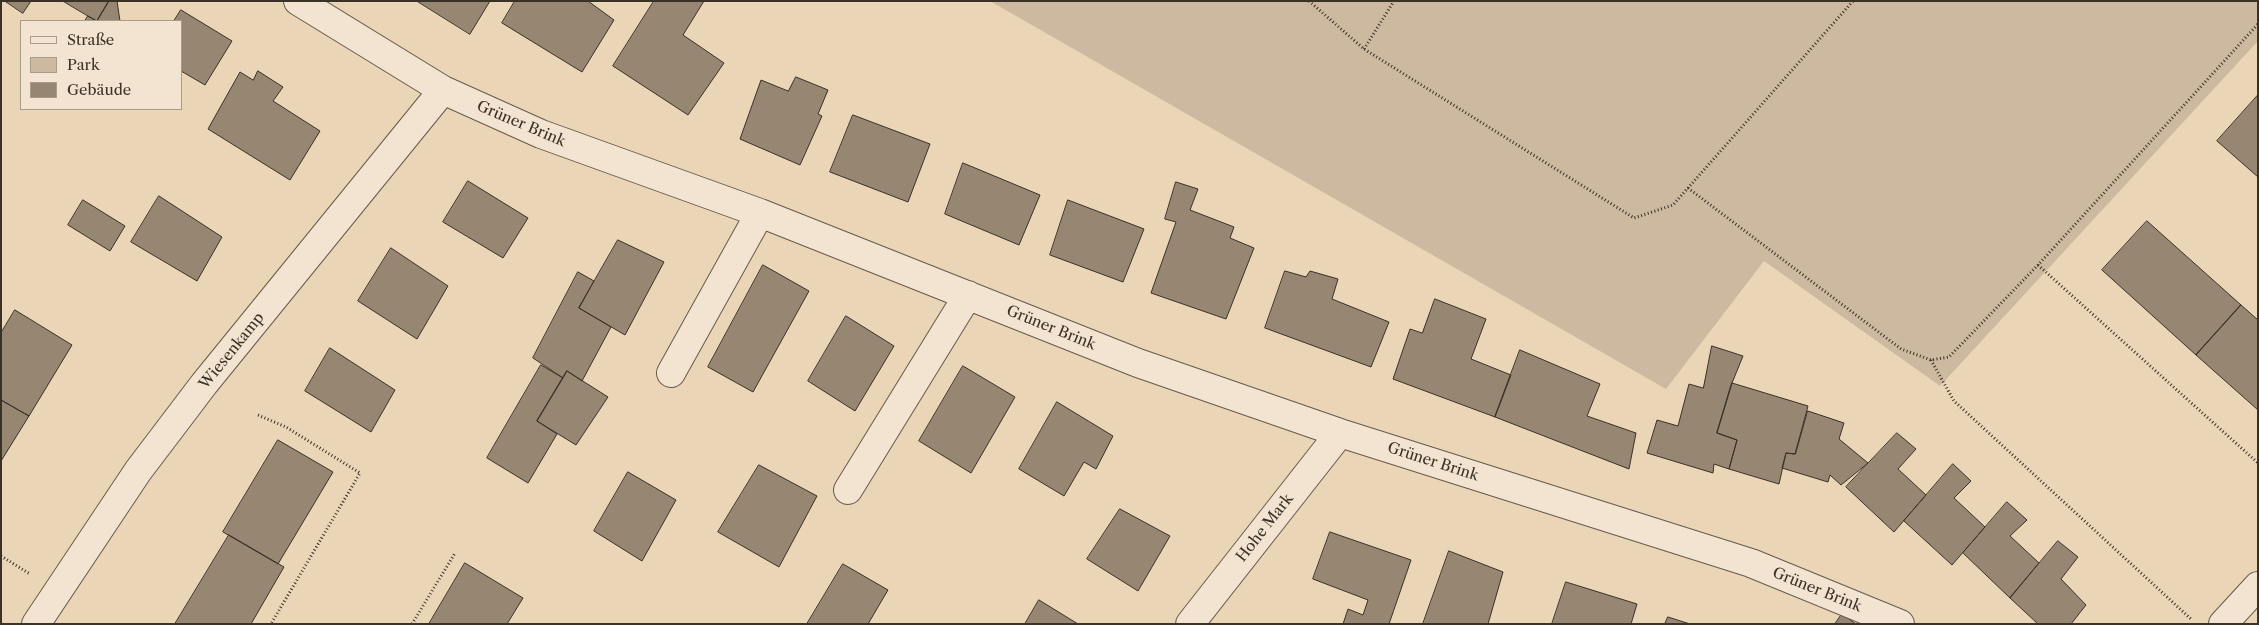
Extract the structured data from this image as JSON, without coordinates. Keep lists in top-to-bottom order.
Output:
{
  "streets": {
    "street": ["Grüner Brink", "Wiesenkamp", "Hohe Mark"]
  },
  "crossings": [
    ["Grüner Brink", "Wiesenkamp"],
    ["Grüner Brink", "Hohe Mark"]
  ],
  "legend": ["Straße", "Park", "Gebäude"]
}
